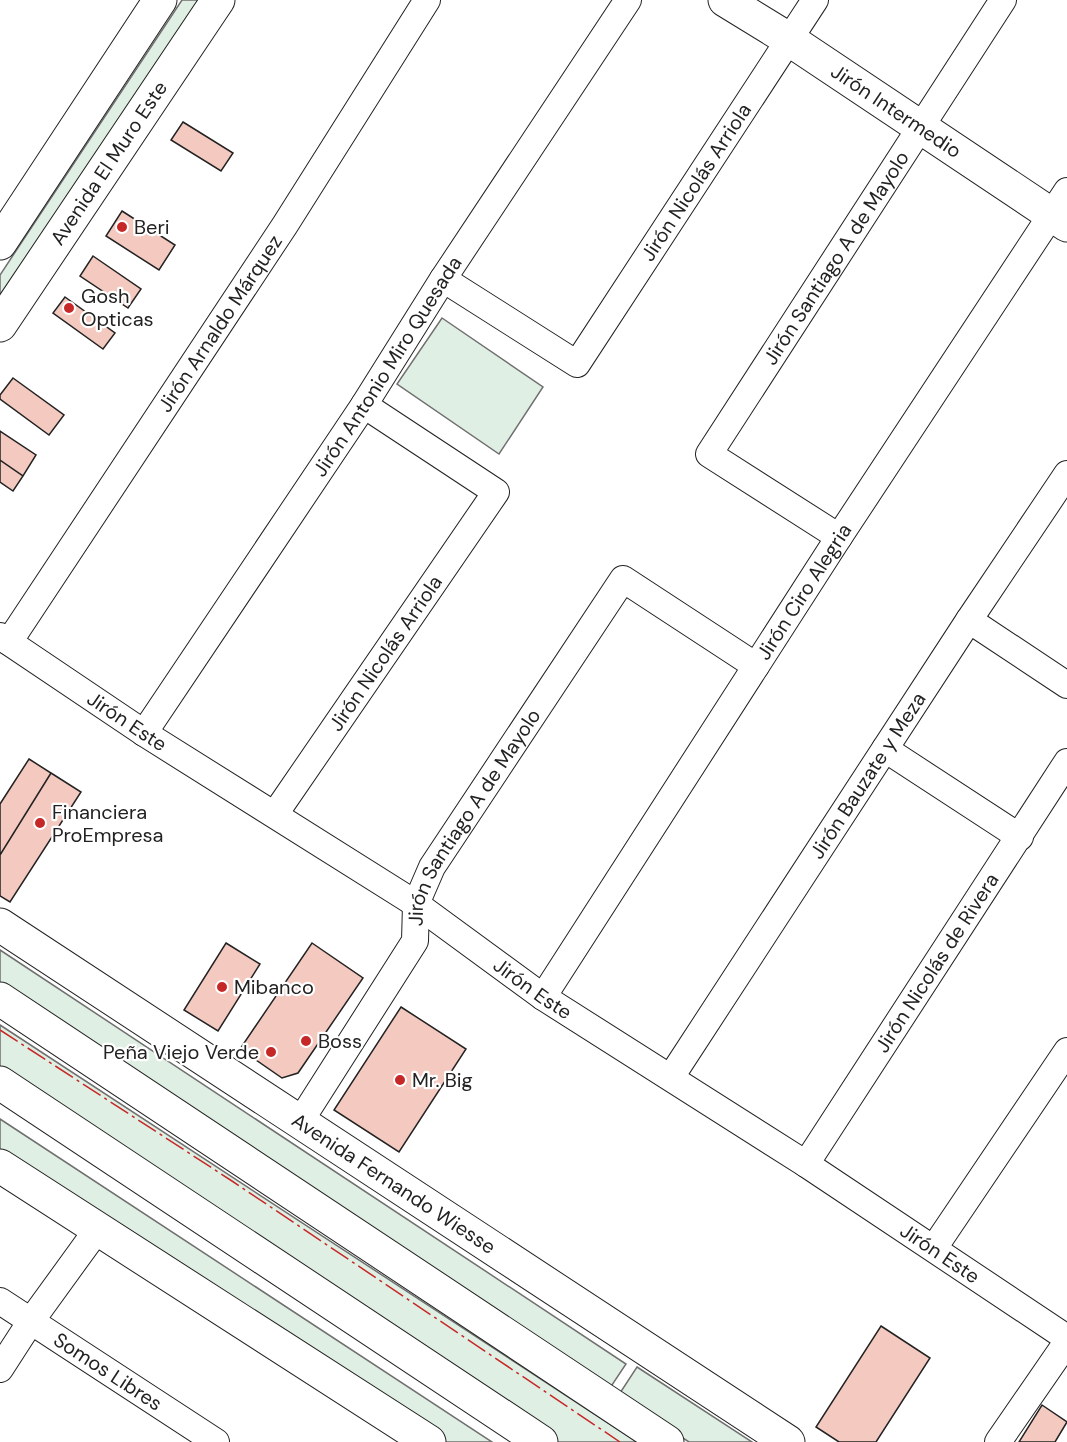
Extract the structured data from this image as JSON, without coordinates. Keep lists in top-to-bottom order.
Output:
{
  "streets": {
    "main road": ["Jirón Intermedio", "Avenida El Muro Este", "Avenida Fernando Wiesse"],
    "street": [
      "Jirón Nicolás Arriola",
      "Jirón Santiago A de Mayolo",
      "Jirón Arnaldo Márquez",
      "Jirón Antonio Miro Quesada",
      "Jirón Ciro Alegria",
      "Jirón Este",
      "Jirón Bauzate y Meza",
      "Jirón Nicolás de Rivera",
      "Somos Libres"
    ]
  },
  "crossings": [
    ["Jirón Intermedio", "Jirón Nicolás Arriola"],
    ["Jirón Intermedio", "Jirón Santiago A de Mayolo"],
    ["Jirón Intermedio", "Jirón Ciro Alegria"],
    ["Jirón Nicolás Arriola", "Jirón Antonio Miro Quesada"],
    ["Jirón Nicolás Arriola", "Jirón Este"],
    ["Jirón Santiago A de Mayolo", "Jirón Ciro Alegria"],
    ["Jirón Santiago A de Mayolo", "Jirón Este"],
    ["Jirón Santiago A de Mayolo", "Avenida Fernando Wiesse"],
    ["Jirón Arnaldo Márquez", "Jirón Este"],
    ["Jirón Antonio Miro Quesada", "Jirón Este"],
    ["Jirón Ciro Alegria", "Jirón Este"],
    ["Jirón Este", "Jirón Bauzate y Meza"],
    ["Jirón Este", "Jirón Nicolás de Rivera"]
  ],
  "places": [
    "Beri",
    "Gosh Opticas",
    "Financiera ProEmpresa",
    "Mibanco",
    "Boss",
    "Peña Viejo Verde",
    "Mr. Big"
  ]
}
